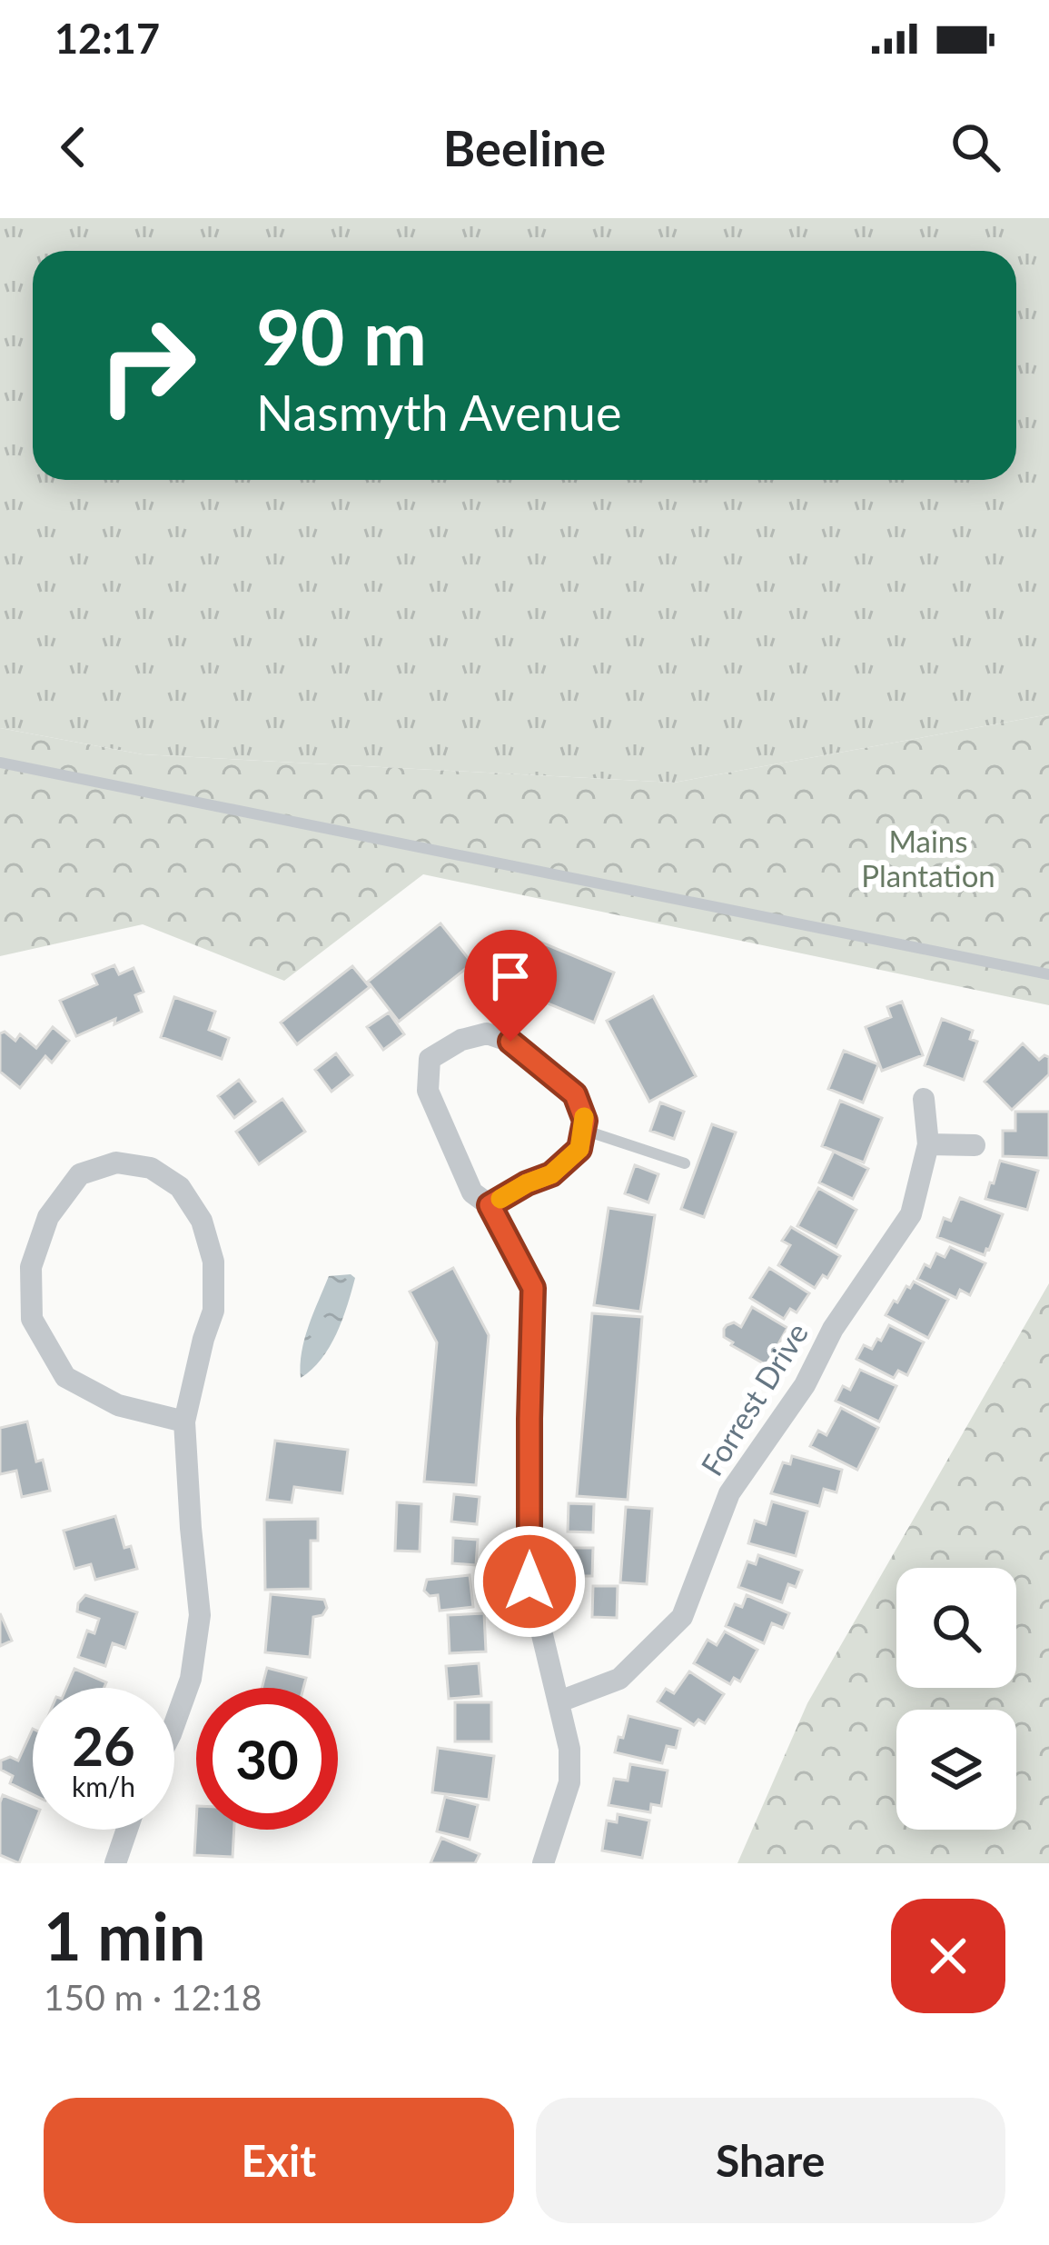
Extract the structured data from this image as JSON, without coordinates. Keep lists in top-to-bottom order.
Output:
{
  "streets": {
    "street": ["Forrest Drive"]
  },
  "parks": ["Mains Plantation"],
  "page": {
    "status": "12:17",
    "header": "Beeline",
    "turn": ["90 m", "Nasmyth Avenue"],
    "speed": "26 km/h",
    "limit": "30",
    "heading": ["1 min", "150 m · 12:18"],
    "buttons": ["Exit", "Share"]
  }
}
